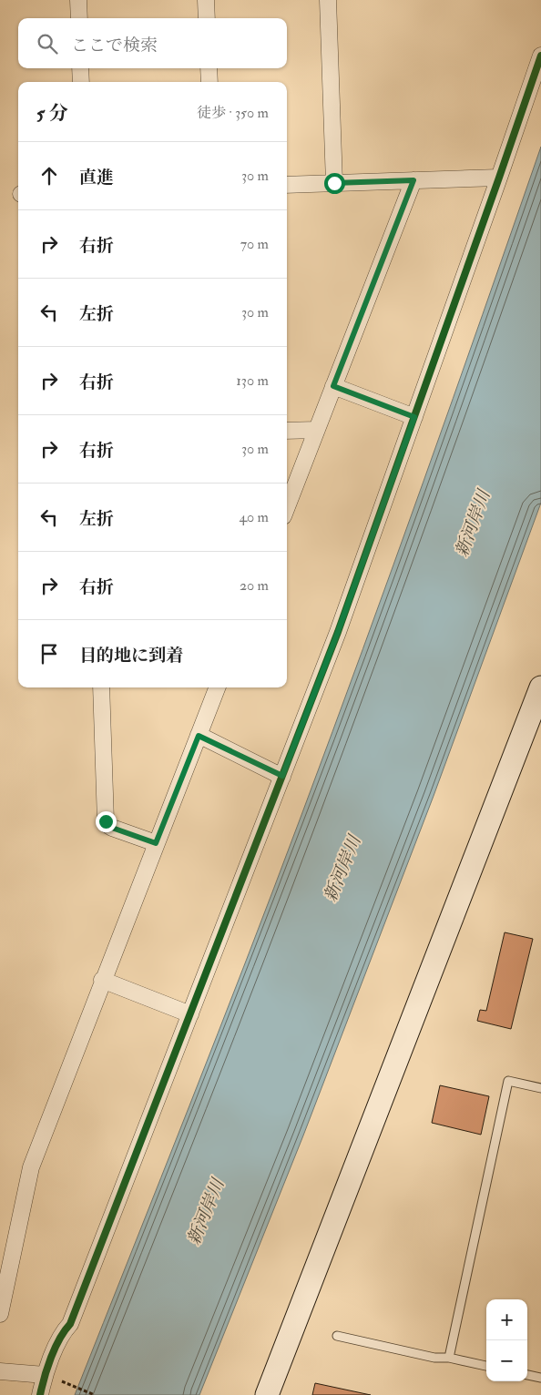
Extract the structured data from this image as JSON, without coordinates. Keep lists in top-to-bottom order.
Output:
{
  "water": ["新河岸川"],
  "page": {
    "search": "ここで検索",
    "heading": ["5 分", "徒歩 · 350 m"],
    "list": [
      ["直進", "30 m"],
      ["右折", "70 m"],
      ["左折", "30 m"],
      ["右折", "130 m"],
      ["右折", "30 m"],
      ["左折", "40 m"],
      ["右折", "20 m"],
      "目的地に到着"
    ],
    "map_buttons": ["+", "−"]
  }
}
